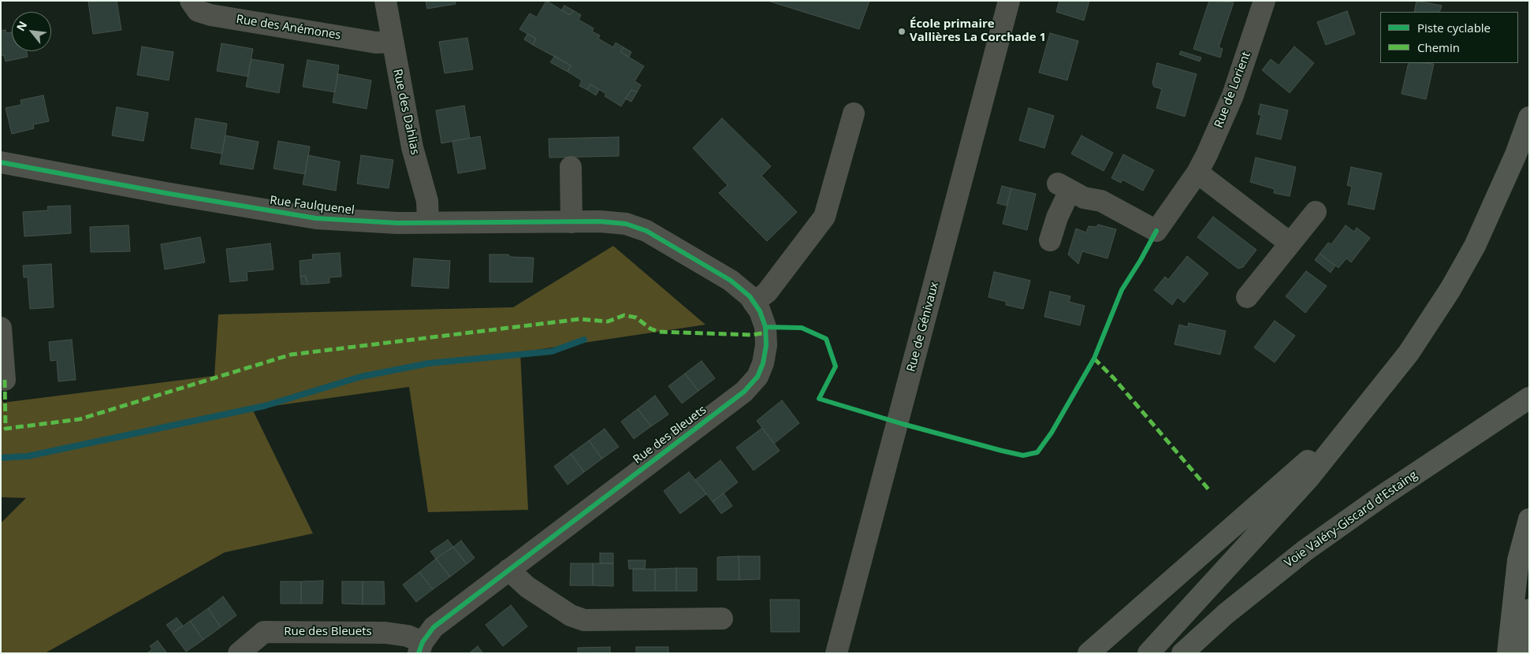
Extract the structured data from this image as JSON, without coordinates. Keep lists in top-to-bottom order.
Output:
{
  "streets": {
    "highway": ["Voie Valéry-Giscard d'Estaing"],
    "street": [
      "Rue des Anémones",
      "Rue de Lorient",
      "Rue des Dahlias",
      "Rue Faulquenel",
      "Rue de Génivaux",
      "Rue des Bleuets"
    ]
  },
  "crossings": [
    ["Rue des Anémones", "Rue des Dahlias"],
    ["Rue des Dahlias", "Rue Faulquenel"],
    ["Rue Faulquenel", "Rue des Bleuets"]
  ],
  "places": ["École primaire Vallières La Corchade 1"],
  "legend": ["Piste cyclable", "Chemin"],
  "north": "top left"
}
